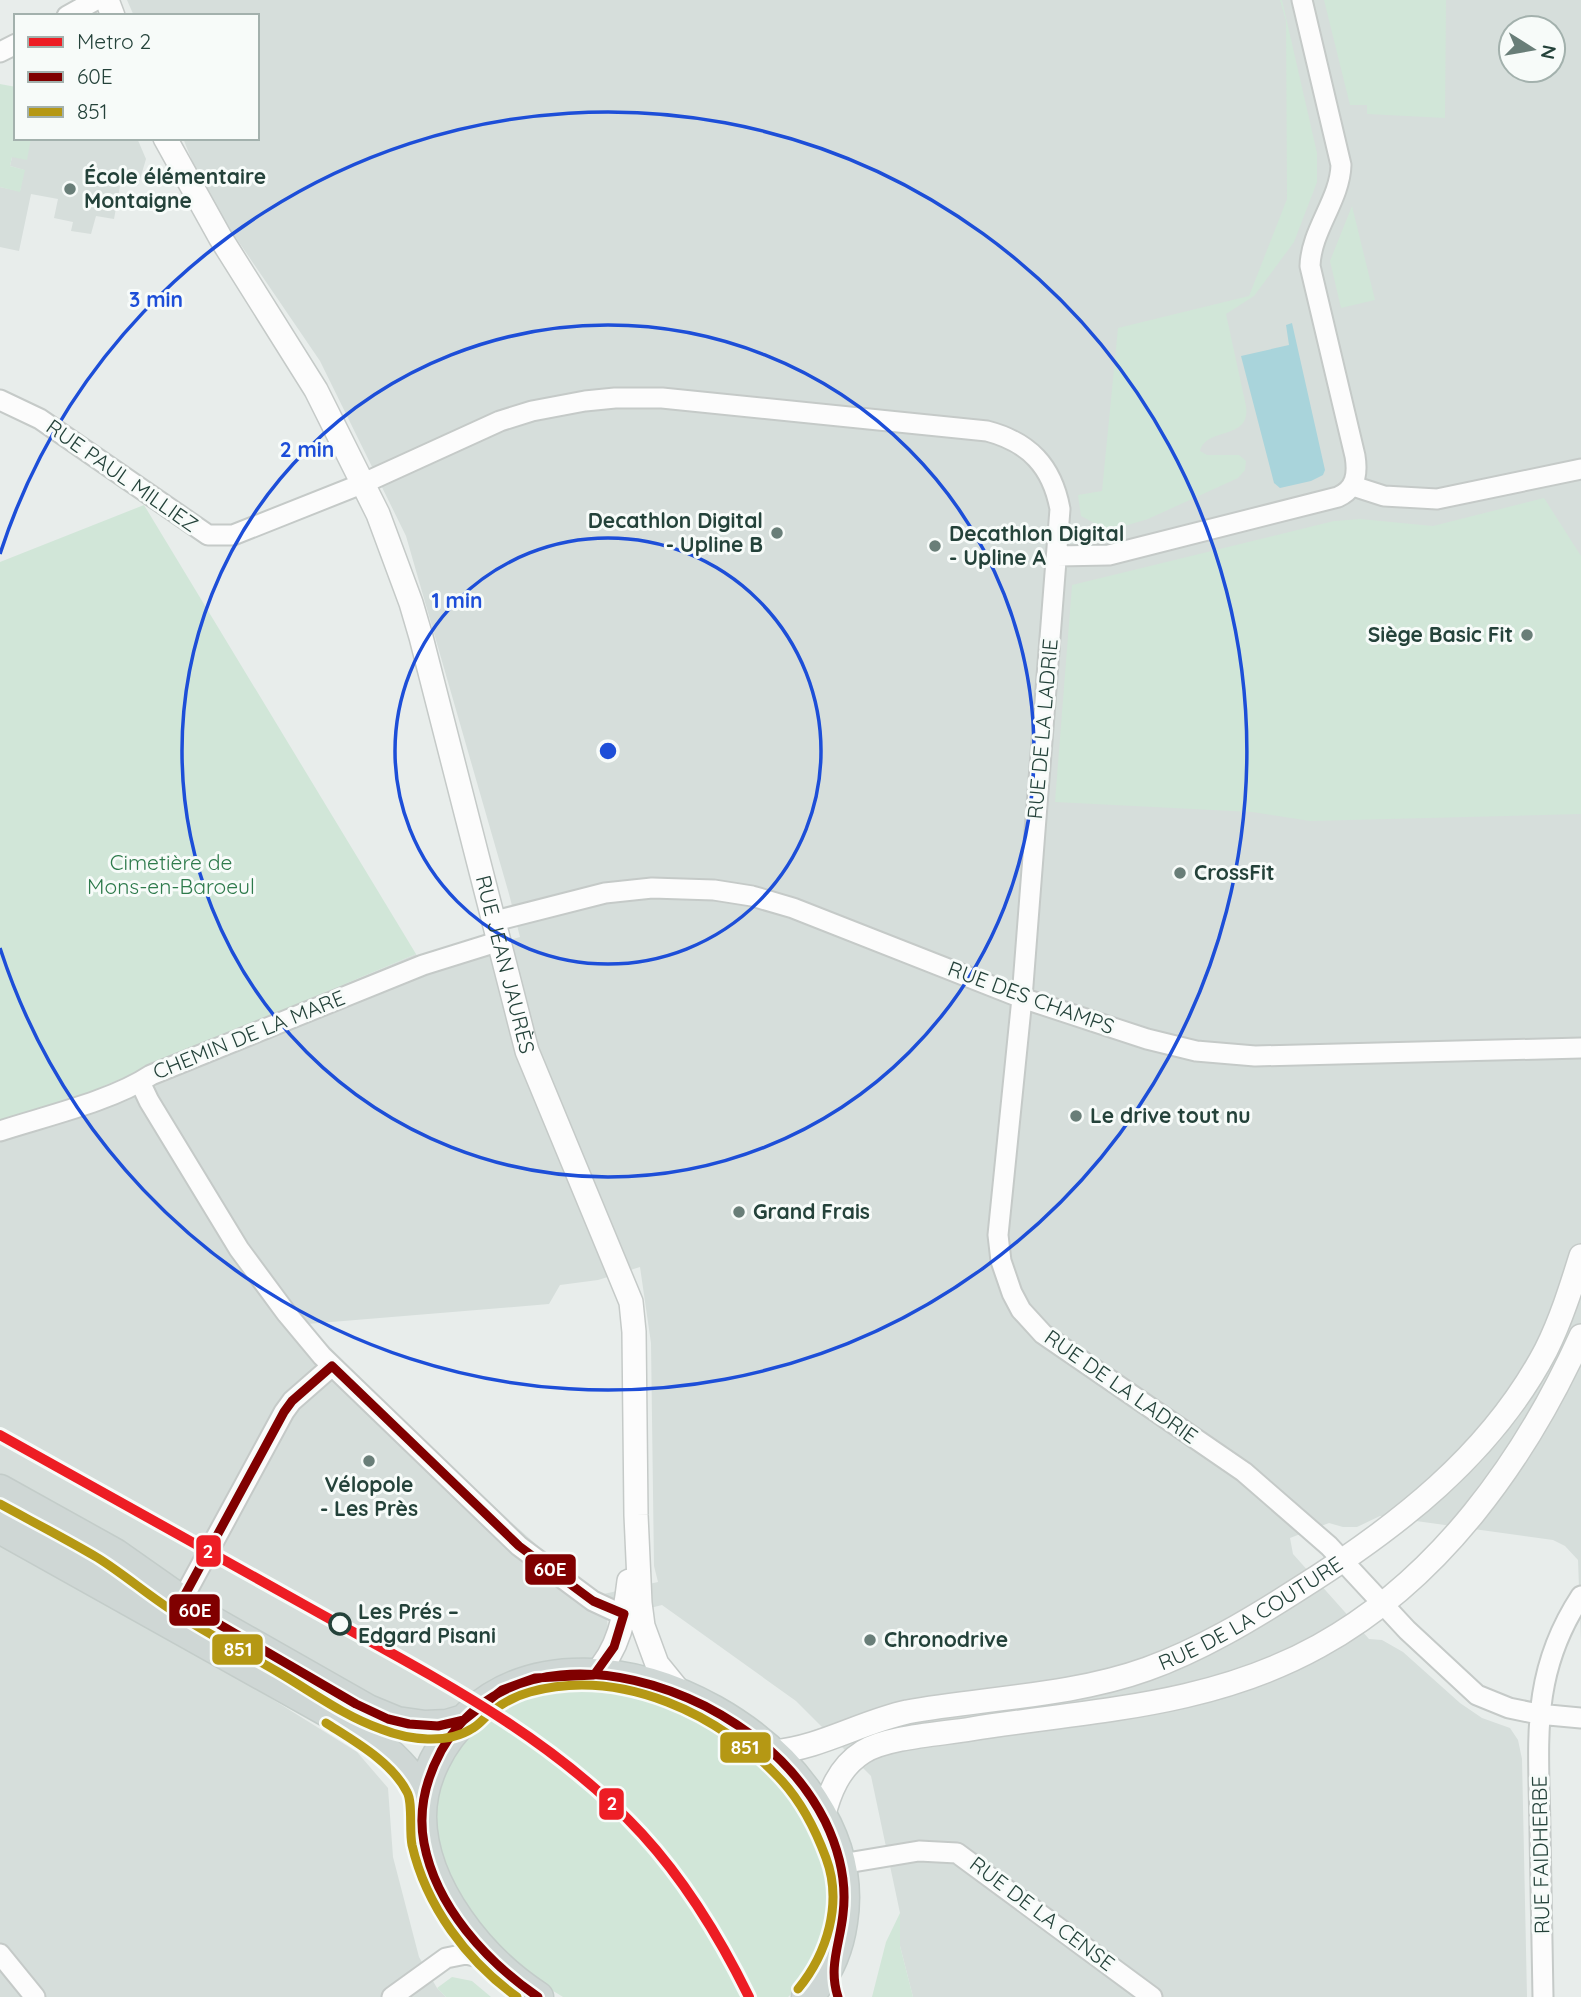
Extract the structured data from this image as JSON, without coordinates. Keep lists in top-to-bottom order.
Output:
{
  "streets": {
    "street": [
      "RUE PAUL MILLIEZ",
      "RUE DE LA LADRIE",
      "RUE JEAN JAURÈS",
      "RUE DES CHAMPS",
      "CHEMIN DE LA MARE",
      "RUE DE LA COUTURE",
      "RUE FAIDHERBE",
      "RUE DE LA CENSE"
    ]
  },
  "crossings": [
    ["RUE PAUL MILLIEZ", "RUE DE LA LADRIE"],
    ["RUE PAUL MILLIEZ", "RUE JEAN JAURÈS"],
    ["RUE DE LA LADRIE", "RUE JEAN JAURÈS"],
    ["RUE DE LA LADRIE", "RUE DES CHAMPS"],
    ["RUE DE LA LADRIE", "RUE DE LA COUTURE"],
    ["RUE DE LA LADRIE", "RUE FAIDHERBE"],
    ["RUE JEAN JAURÈS", "RUE DES CHAMPS"],
    ["RUE JEAN JAURÈS", "CHEMIN DE LA MARE"],
    ["RUE DES CHAMPS", "CHEMIN DE LA MARE"]
  ],
  "parks": ["Cimetière de Mons-en-Baroeul"],
  "places": [
    "École élémentaire Montaigne",
    "Decathlon Digital - Upline B",
    "Decathlon Digital - Upline A",
    "Siège Basic Fit",
    "CrossFit",
    "Le drive tout nu",
    "Grand Frais",
    "Vélopole - Les Près",
    "Les Prés – Edgard Pisani",
    "Chronodrive"
  ],
  "lines": ["transit line 60E", "metro line 2", "transit line 851"],
  "legend": ["Metro 2", "60E", "851"],
  "north": "right",
  "rings": ["3 min", "2 min", "1 min"]
}
